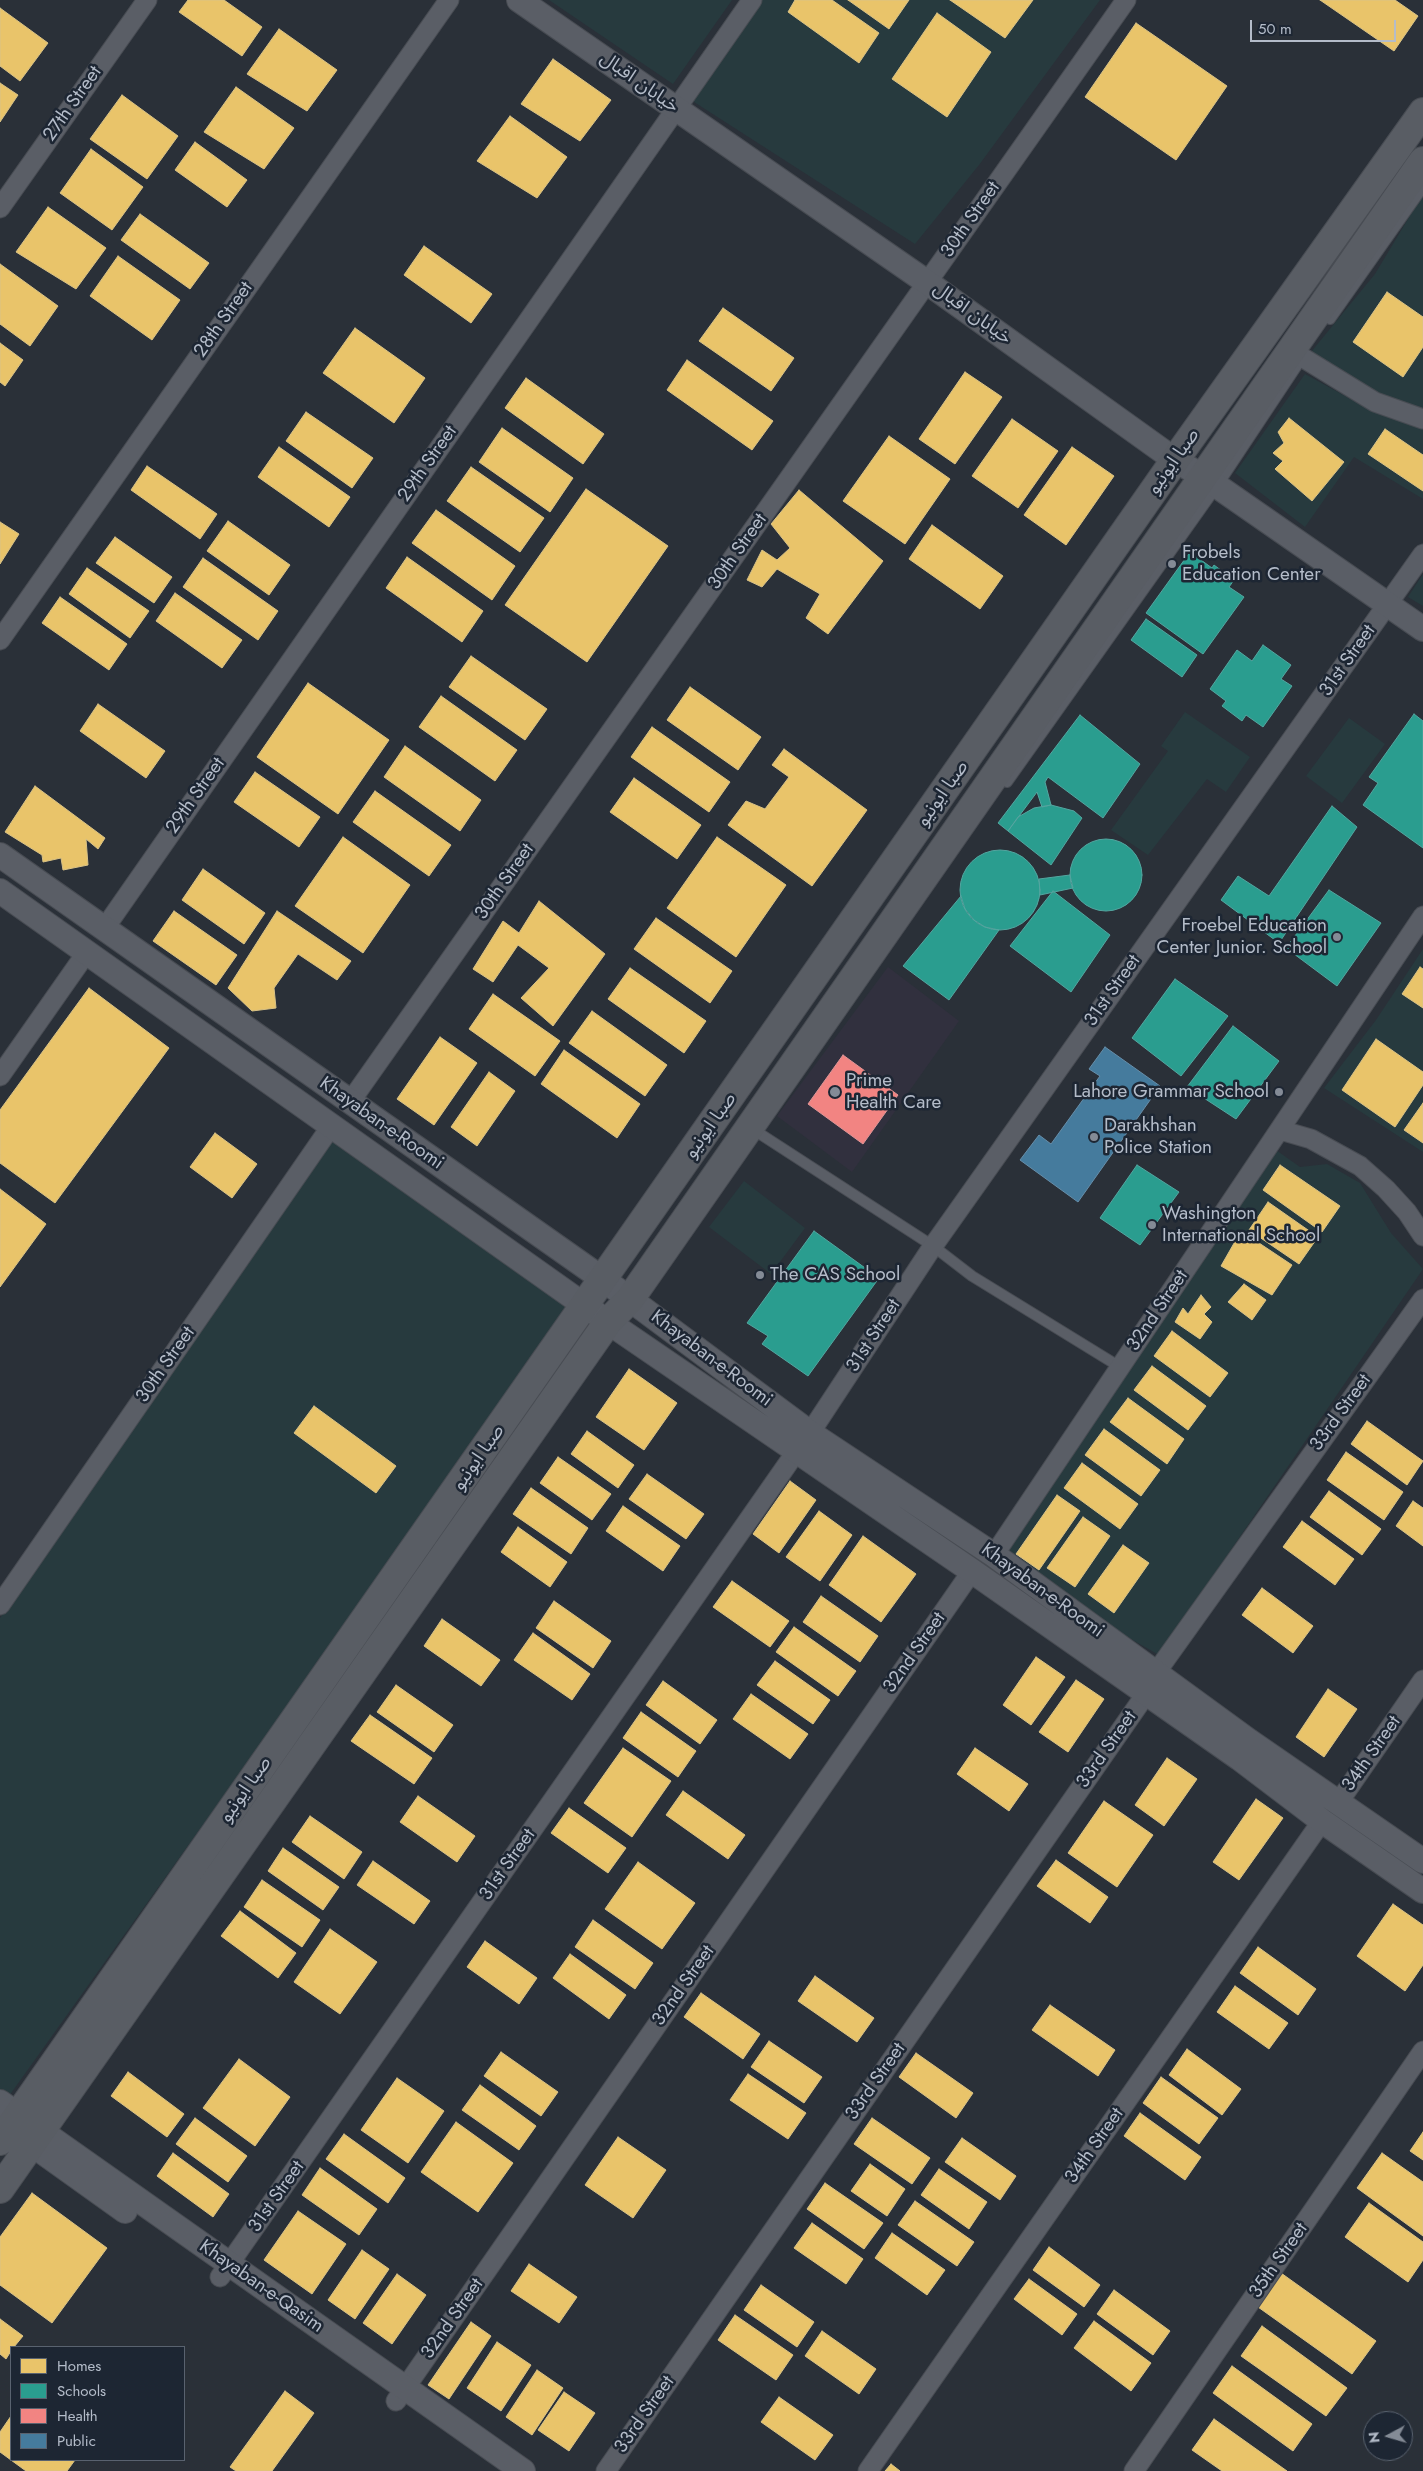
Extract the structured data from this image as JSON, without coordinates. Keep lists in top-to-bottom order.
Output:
{
  "streets": {
    "main road": ["صبا ایونیو"],
    "street": [
      "خیابان اقبال",
      "27th Street",
      "30th Street",
      "28th Street",
      "29th Street",
      "31st Street",
      "Khayaban-e-Roomi",
      "32nd Street",
      "33rd Street",
      "34th Street",
      "35th Street",
      "Khayaban-e-Qasim"
    ]
  },
  "crossings": [
    ["خیابان اقبال", "30th Street"],
    ["خیابان اقبال", "صبا ایونیو"],
    ["خیابان اقبال", "29th Street"],
    ["خیابان اقبال", "31st Street"],
    ["30th Street", "Khayaban-e-Roomi"],
    ["صبا ایونیو", "Khayaban-e-Roomi"],
    ["صبا ایونیو", "Khayaban-e-Qasim"],
    ["29th Street", "Khayaban-e-Roomi"],
    ["31st Street", "Khayaban-e-Roomi"],
    ["31st Street", "Khayaban-e-Qasim"],
    ["Khayaban-e-Roomi", "32nd Street"],
    ["Khayaban-e-Roomi", "33rd Street"],
    ["Khayaban-e-Roomi", "34th Street"],
    ["32nd Street", "Khayaban-e-Qasim"]
  ],
  "places": [
    "Frobels Education Center",
    "Froebel Education Center Junior. School",
    "Prime Health Care",
    "Lahore Grammar School",
    "Darakhshan Police Station",
    "Washington International School",
    "The CAS School"
  ],
  "legend": [
    "Homes",
    "Schools",
    "Health",
    "Public"
  ],
  "scale_bar": "50 m",
  "north": "left"
}
